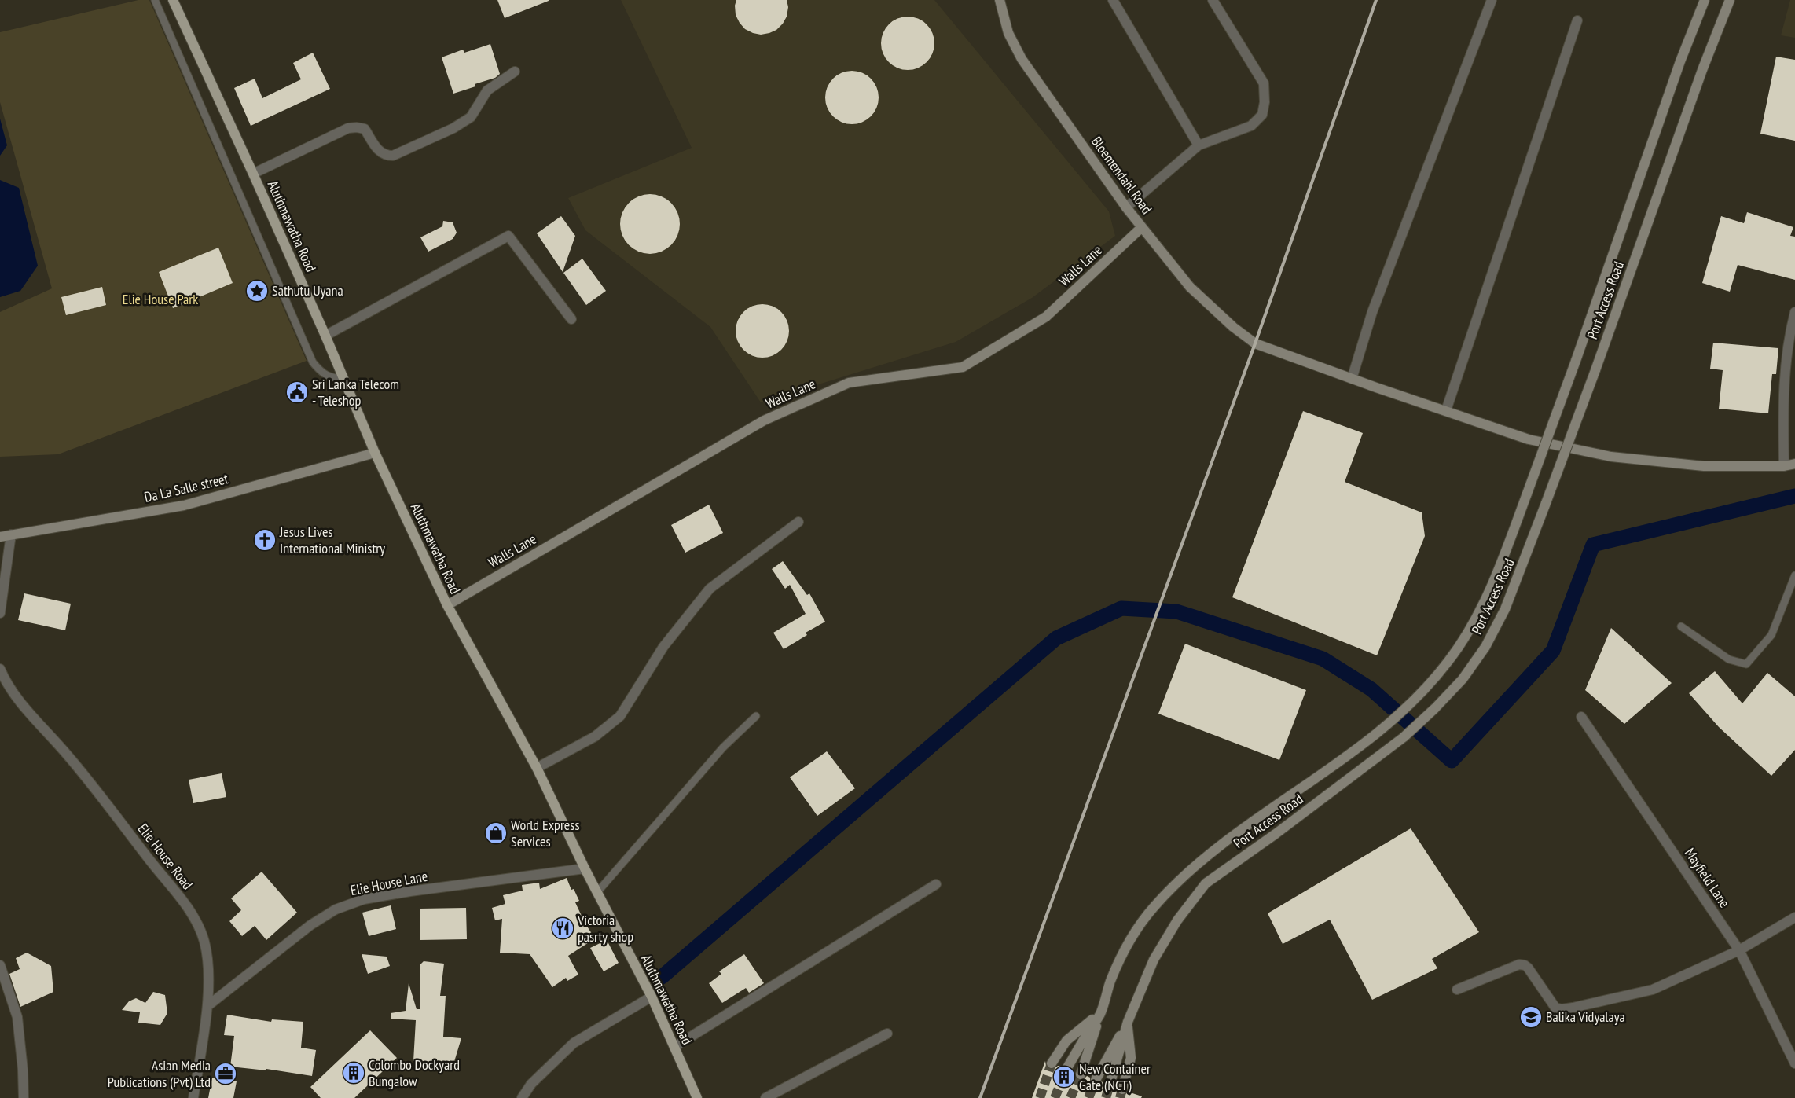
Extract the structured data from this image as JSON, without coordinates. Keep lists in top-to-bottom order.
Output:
{
  "streets": {
    "main road": [
      "Bloemendahl Road",
      "Aluthmawatha Road",
      "Walls Lane",
      "Port Access Road",
      "Da La Salle street"
    ],
    "street": ["Elie House Road", "Mayfield Lane", "Elie House Lane"]
  },
  "crossings": [
    ["Bloemendahl Road", "Walls Lane"],
    ["Aluthmawatha Road", "Walls Lane"],
    ["Aluthmawatha Road", "Da La Salle street"],
    ["Aluthmawatha Road", "Elie House Lane"],
    ["Elie House Road", "Elie House Lane"]
  ],
  "parks": ["Elie House Park"],
  "places": {
    "place": ["Sathutu Uyana"],
    "public building": ["Sri Lanka Telecom - Teleshop"],
    "church": ["Jesus Lives International Ministry"],
    "shop": ["World Express Services"],
    "restaurant": ["Victoria pasrty shop"],
    "school or university": ["Balika Vidyalaya"],
    "building": ["Colombo Dockyard Bungalow", "New Container Gate (NCT)"],
    "office": ["Asian Media Publications (Pvt) Ltd"]
  }
}
